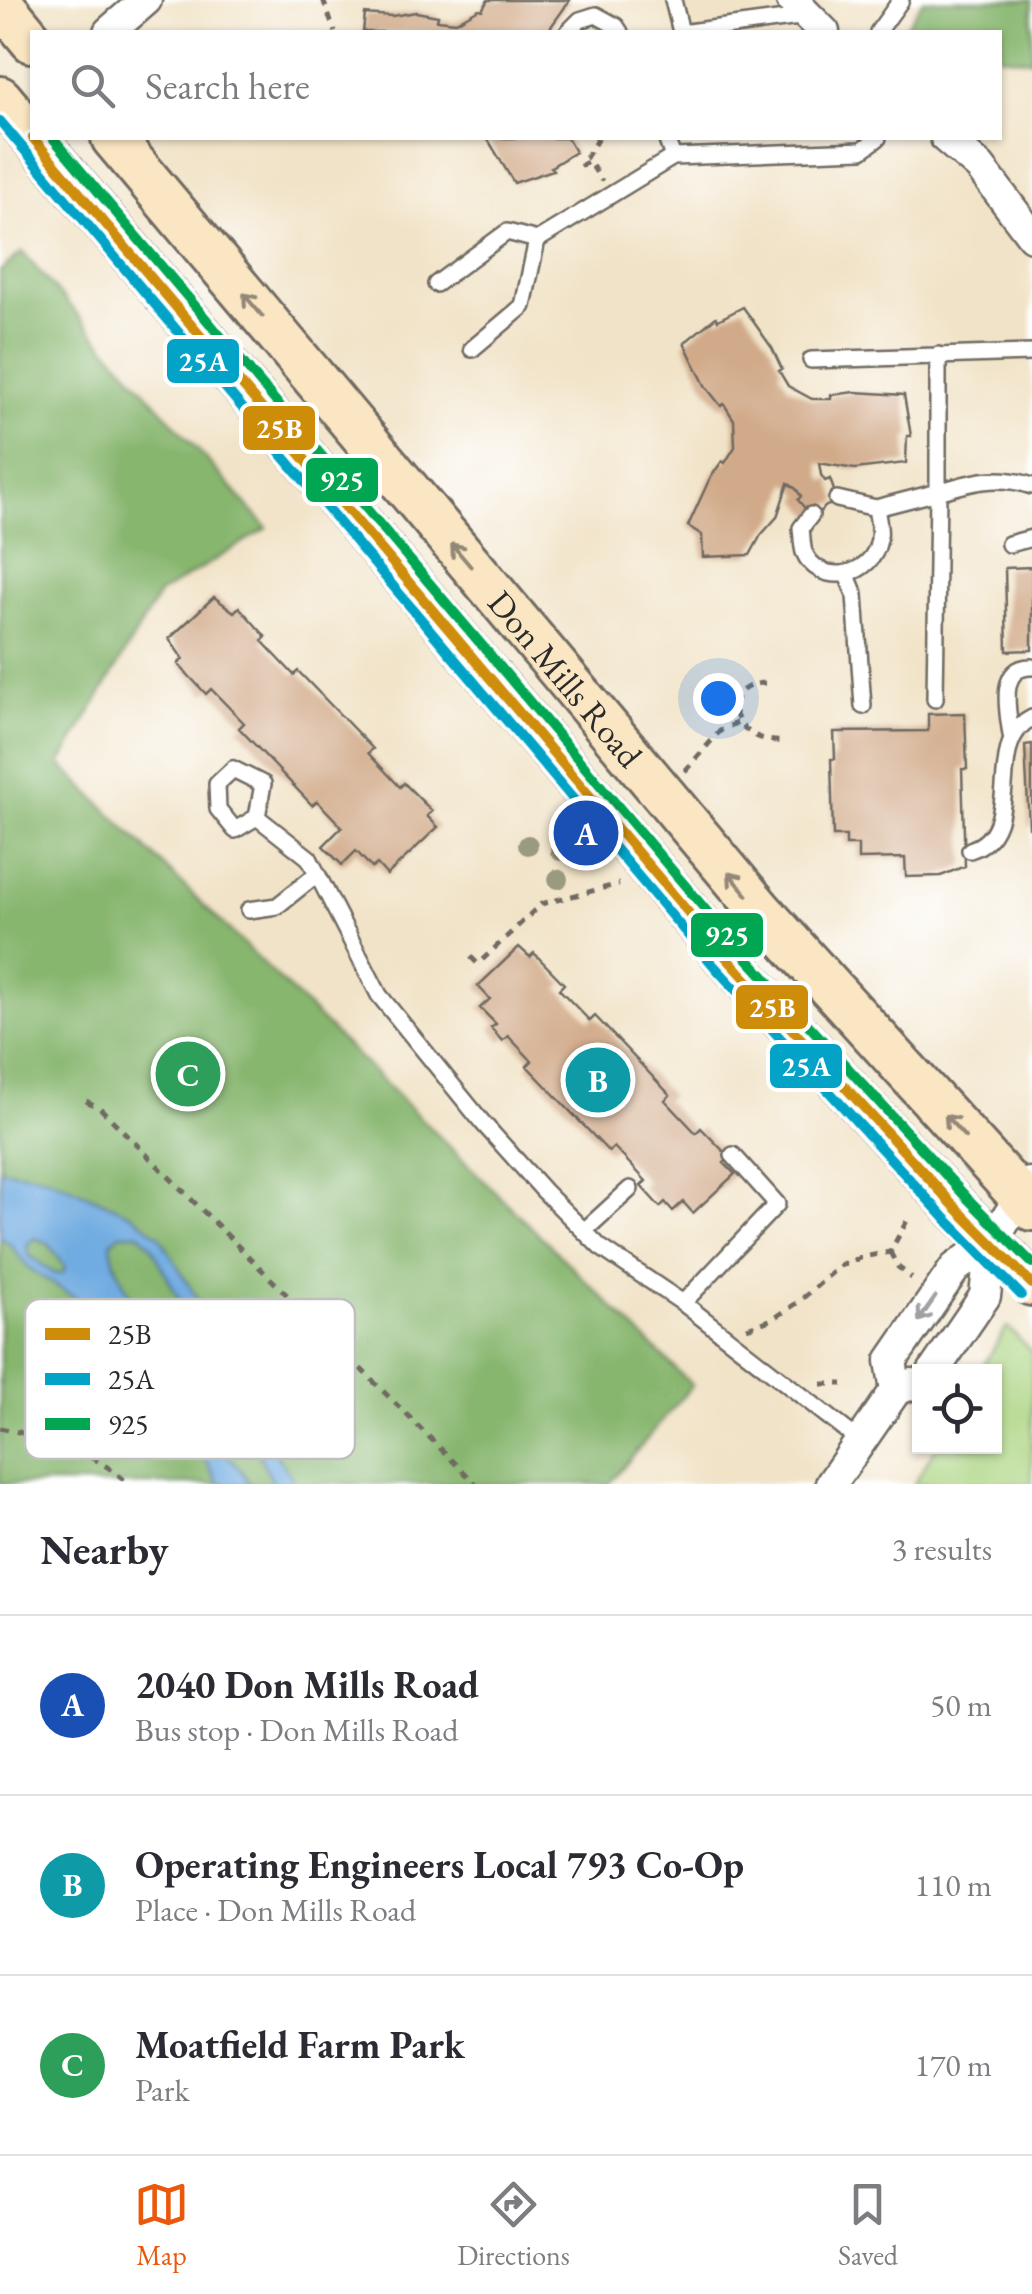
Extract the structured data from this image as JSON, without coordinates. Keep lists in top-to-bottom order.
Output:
{
  "streets": {
    "main road": ["Don Mills Road"]
  },
  "lines": ["transit line 25A", "transit line 25B", "transit line 925"],
  "legend": ["25B", "25A", "925"],
  "page": {
    "search": "Search here",
    "pins": ["A", "C", "B"],
    "heading": ["Nearby", "3 results"],
    "list": [
      {
        "mark": "A",
        "name": "2040 Don Mills Road",
        "note": "Bus stop · Don Mills Road",
        "value": "50 m"
      },
      {
        "mark": "B",
        "name": "Operating Engineers Local 793 Co-Op",
        "note": "Place · Don Mills Road",
        "value": "110 m"
      },
      {
        "mark": "C",
        "name": "Moatfield Farm Park",
        "note": "Park",
        "value": "170 m"
      }
    ],
    "nav": ["Map", "Directions", "Saved"]
  }
}
